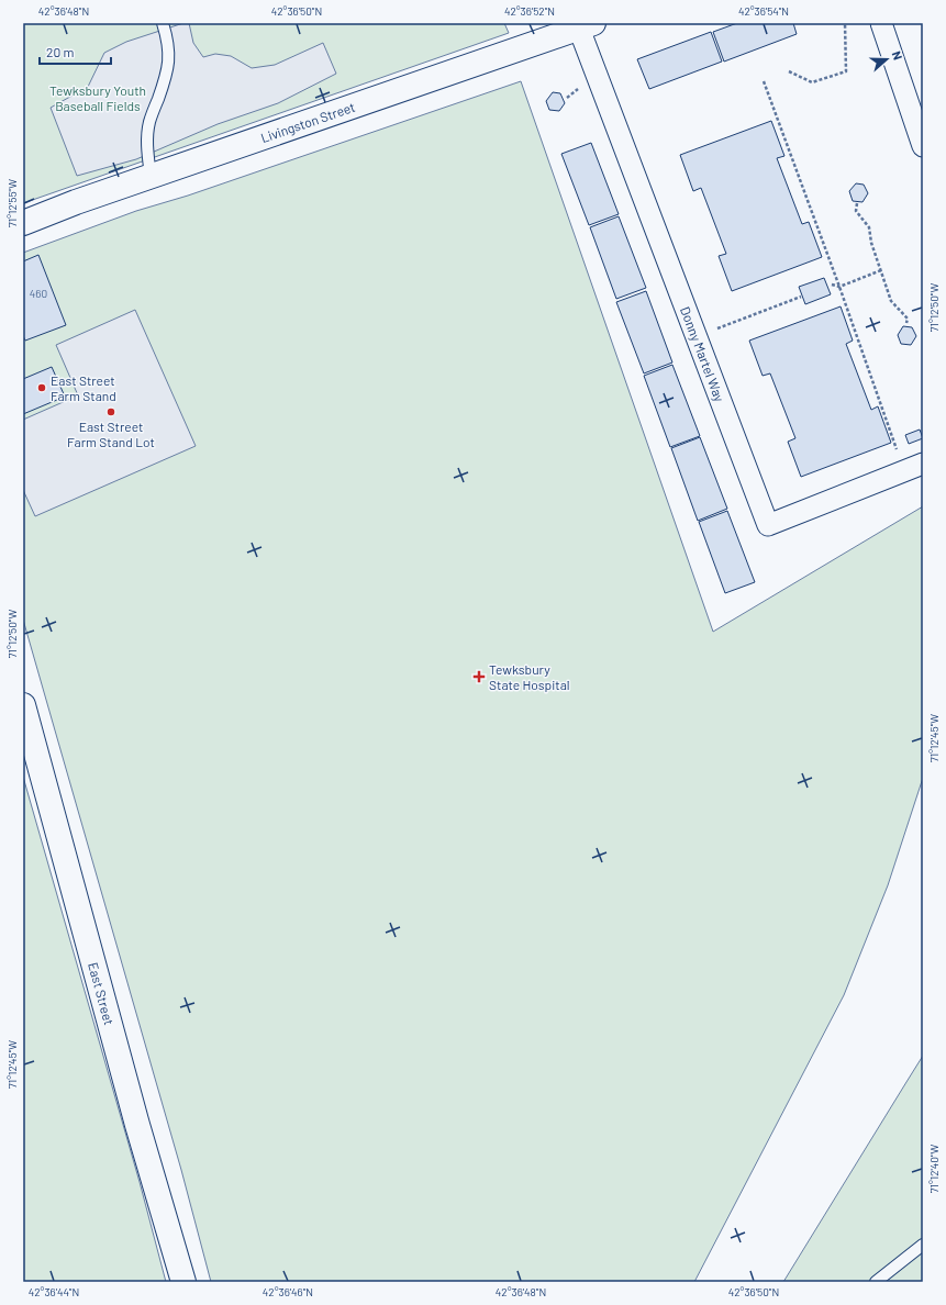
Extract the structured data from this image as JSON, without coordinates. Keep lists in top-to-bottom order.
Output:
{
  "streets": {
    "main road": ["Livingston Street", "East Street"],
    "street": ["Donny Martel Way"]
  },
  "crossings": [
    ["Livingston Street", "Donny Martel Way"]
  ],
  "parks": ["Tewksbury Youth Baseball Fields"],
  "places": {
    "other": ["East Street Farm Stand", "East Street Farm Stand Lot"],
    "health": ["Tewksbury State Hospital"]
  },
  "house_numbers": ["460"],
  "scale_bar": "20 m",
  "north": "right",
  "coordinates": [
    "42°36'48\"N",
    "42°36'50\"N",
    "42°36'52\"N",
    "42°36'54\"N",
    "71°12'55\"W",
    "71°12'50\"W",
    "71°12'45\"W",
    "71°12'40\"W",
    "42°36'44\"N",
    "42°36'46\"N"
  ]
}
